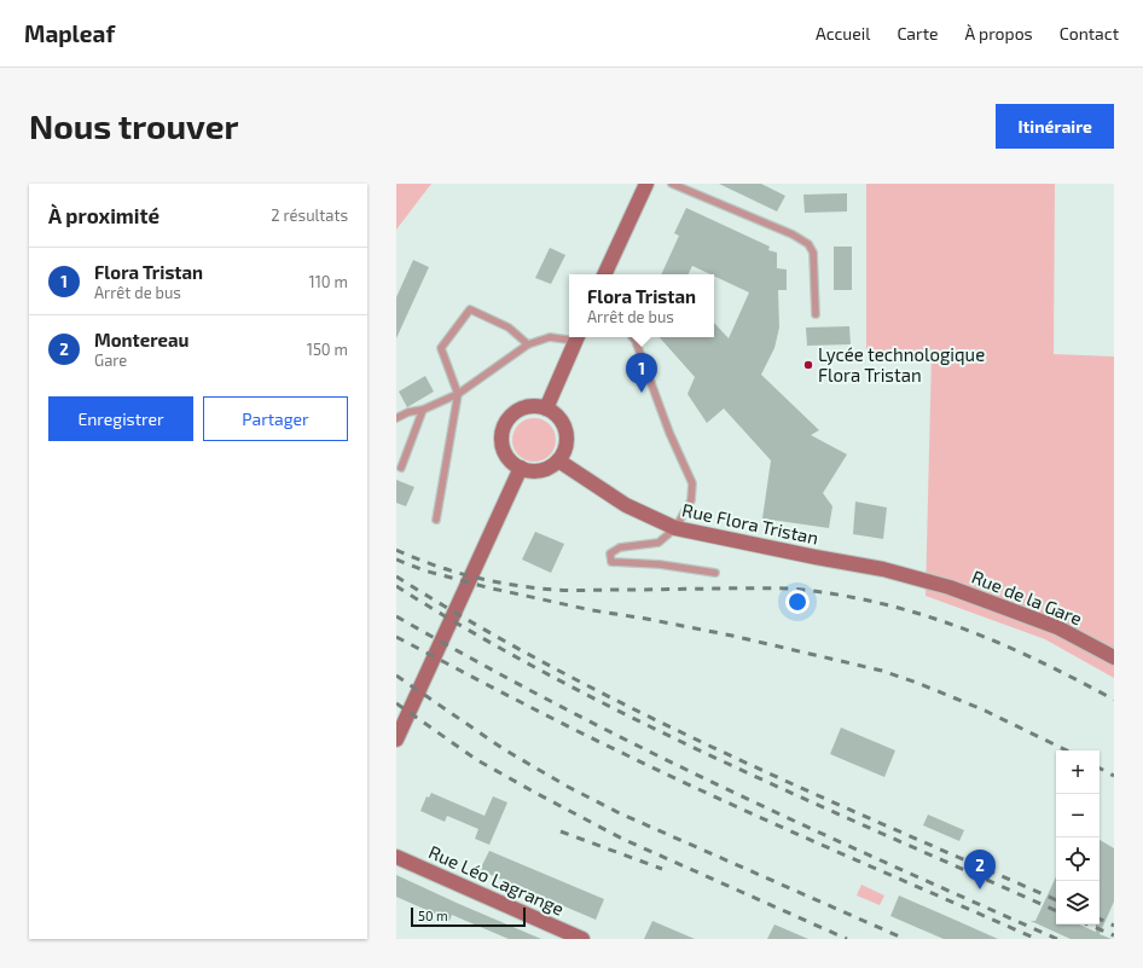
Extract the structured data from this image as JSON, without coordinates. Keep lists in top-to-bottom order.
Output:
{
  "streets": {
    "main road": ["Rue Flora Tristan", "Rue de la Gare", "Rue Léo Lagrange"]
  },
  "crossings": [
    ["Rue Flora Tristan", "Rue de la Gare"]
  ],
  "places": ["Lycée technologique Flora Tristan"],
  "scale_bar": "50 m",
  "page": {
    "header": "Mapleaf",
    "nav": [
      "Accueil",
      "Carte",
      "À propos",
      "Contact"
    ],
    "buttons": [
      "Itinéraire",
      ["Enregistrer", "Partager"]
    ],
    "title": "Nous trouver",
    "heading": ["À proximité", "2 résultats"],
    "list": [
      {
        "mark": "1",
        "name": "Flora Tristan",
        "note": "Arrêt de bus",
        "value": "110 m"
      },
      {
        "mark": "2",
        "name": "Montereau",
        "note": "Gare",
        "value": "150 m"
      }
    ],
    "popup": ["Flora Tristan", "Arrêt de bus"],
    "pins": ["1", "2"],
    "map_buttons": ["+", "−"],
    "scale": "50 m"
  }
}
